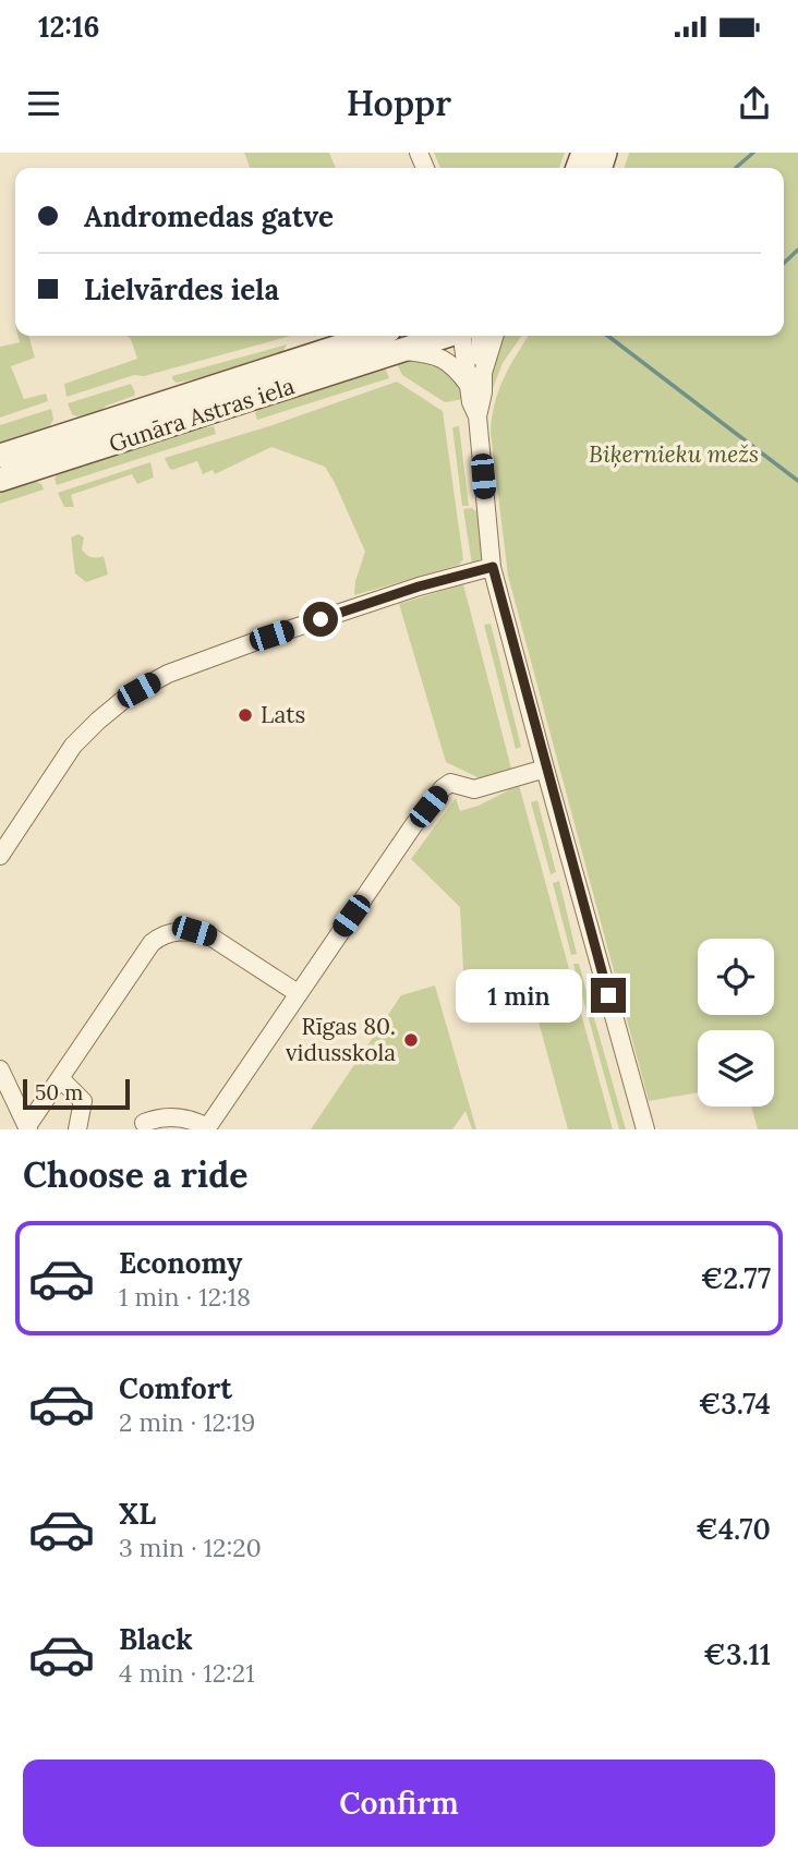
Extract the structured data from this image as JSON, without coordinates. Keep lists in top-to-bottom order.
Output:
{
  "streets": {
    "main road": ["Gunāra Astras iela"]
  },
  "parks": ["Biķernieku mežs"],
  "places": ["Lats", "Rīgas 80. vidusskola"],
  "scale_bar": "50 m",
  "page": {
    "status": "12:16",
    "header": "Hoppr",
    "banner": ["Andromedas gatve", "Lielvārdes iela"],
    "bubble": "1 min",
    "scale": "50 m",
    "heading": "Choose a ride",
    "list": [
      {
        "name": "Economy",
        "note": "1 min · 12:18",
        "value": "€2.77"
      },
      {
        "name": "Comfort",
        "note": "2 min · 12:19",
        "value": "€3.74"
      },
      {
        "name": "XL",
        "note": "3 min · 12:20",
        "value": "€4.70"
      },
      {
        "name": "Black",
        "note": "4 min · 12:21",
        "value": "€3.11"
      }
    ],
    "buttons": "Confirm"
  }
}
